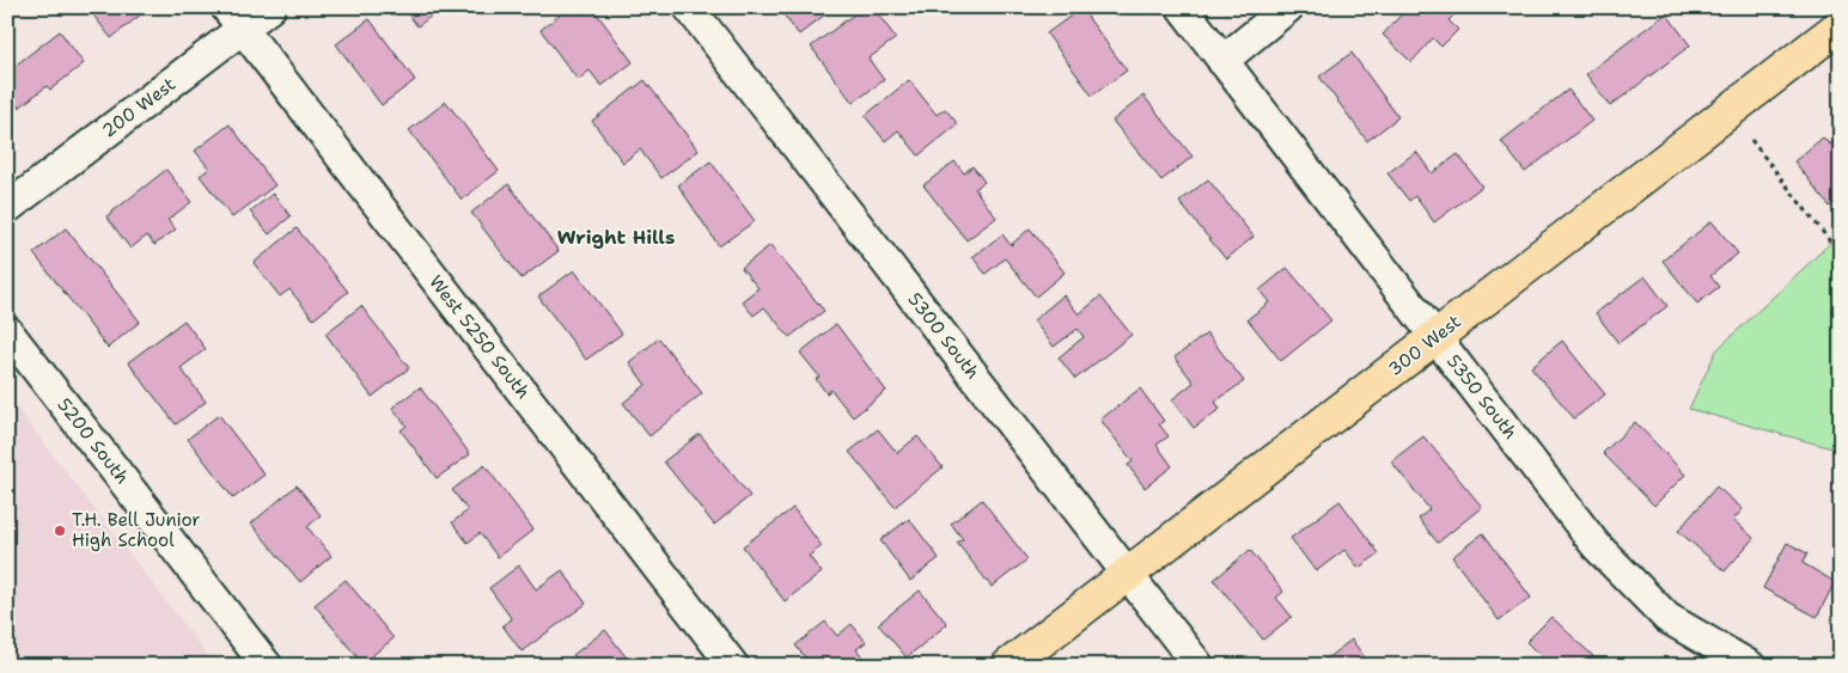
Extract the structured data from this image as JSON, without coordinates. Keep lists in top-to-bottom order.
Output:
{
  "streets": {
    "main road": ["300 West"],
    "street": [
      "200 West",
      "5300 South",
      "West 5250 South",
      "5350 South",
      "5200 South"
    ]
  },
  "crossings": [
    ["200 West", "West 5250 South"],
    ["5300 South", "300 West"],
    ["300 West", "5350 South"]
  ],
  "districts": ["Wright Hills"],
  "places": ["T.H. Bell Junior High School"]
}
